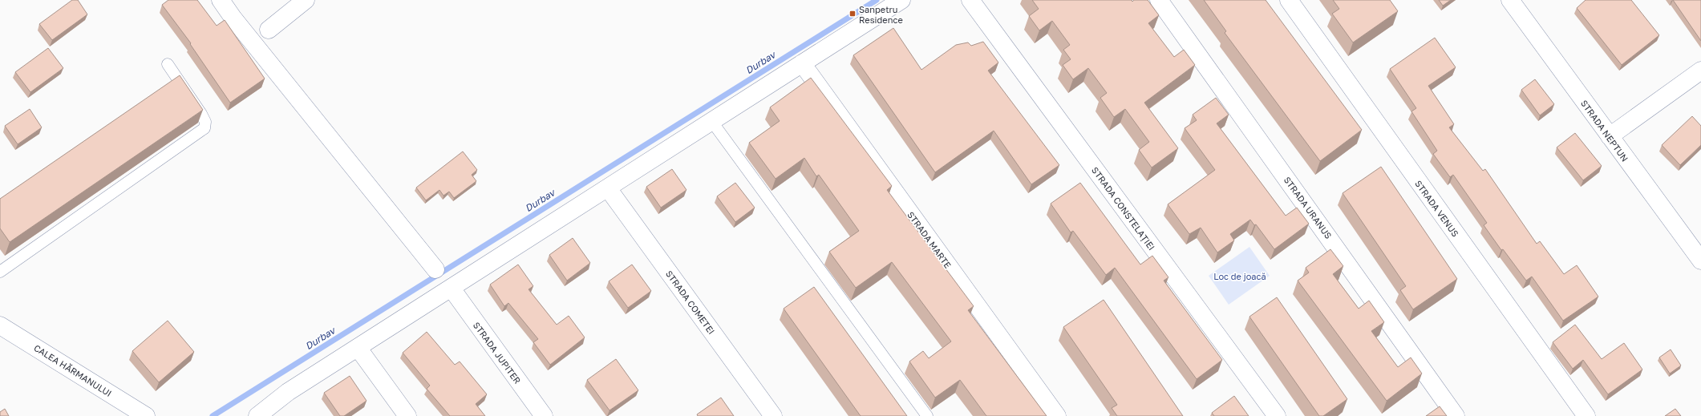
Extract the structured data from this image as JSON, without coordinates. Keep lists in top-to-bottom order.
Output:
{
  "streets": {
    "street": [
      "STRADA NEPTUN",
      "STRADA URANUS",
      "STRADA CONSTELAȚIEI",
      "STRADA VENUS",
      "STRADA MARTE",
      "STRADA COMETEI",
      "STRADA JUPITER",
      "CALEA HĂRMANULUI"
    ]
  },
  "water": ["Durbav"],
  "parks": ["Loc de joacă"],
  "places": {
    "transit": ["Sanpetru Residence"]
  }
}
